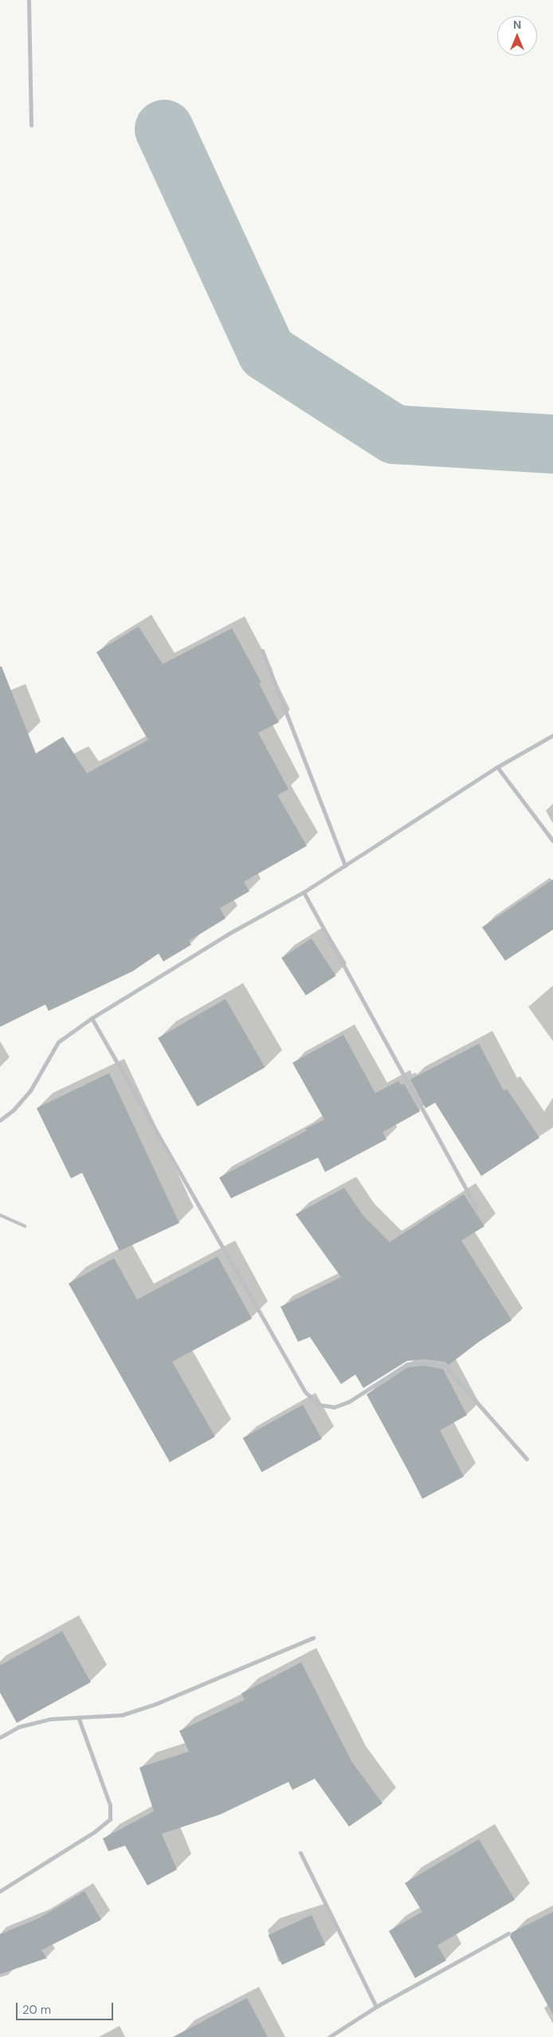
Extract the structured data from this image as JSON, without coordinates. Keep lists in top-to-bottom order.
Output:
{
  "scale_bar": "20 m",
  "north": "top"
}
